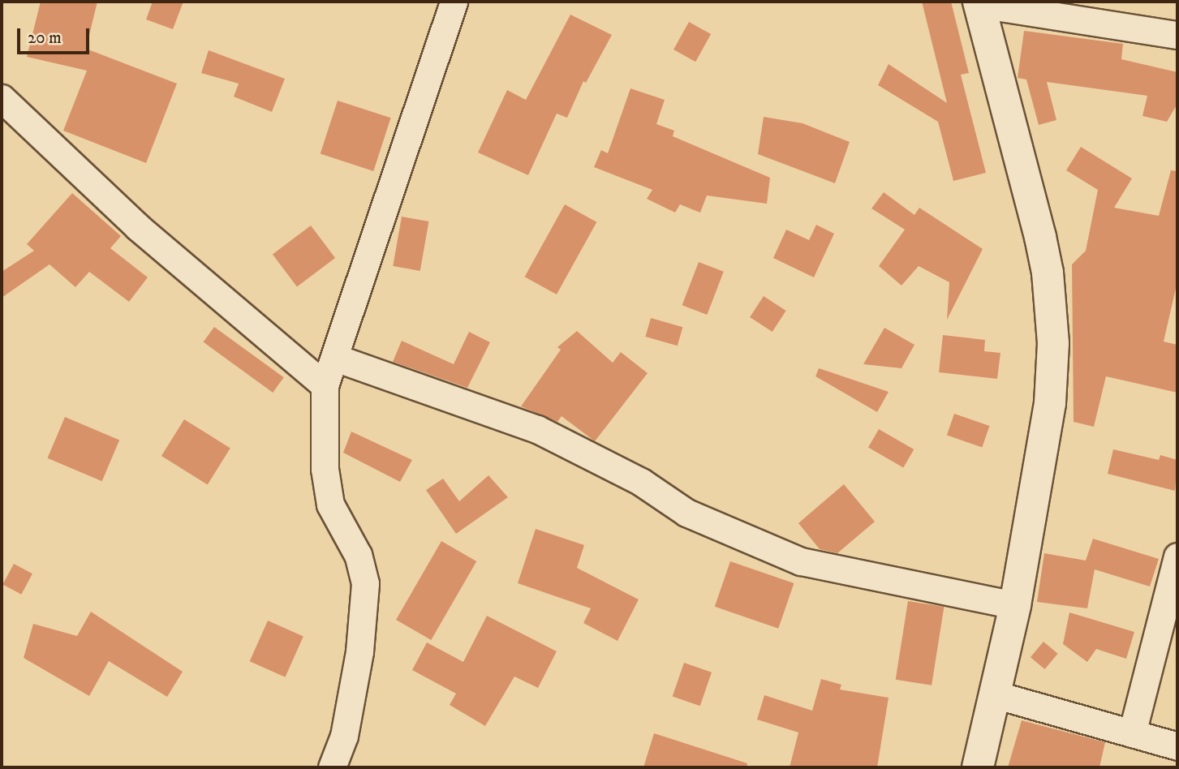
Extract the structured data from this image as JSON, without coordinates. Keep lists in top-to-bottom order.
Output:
{
  "scale_bar": "20 m"
}
